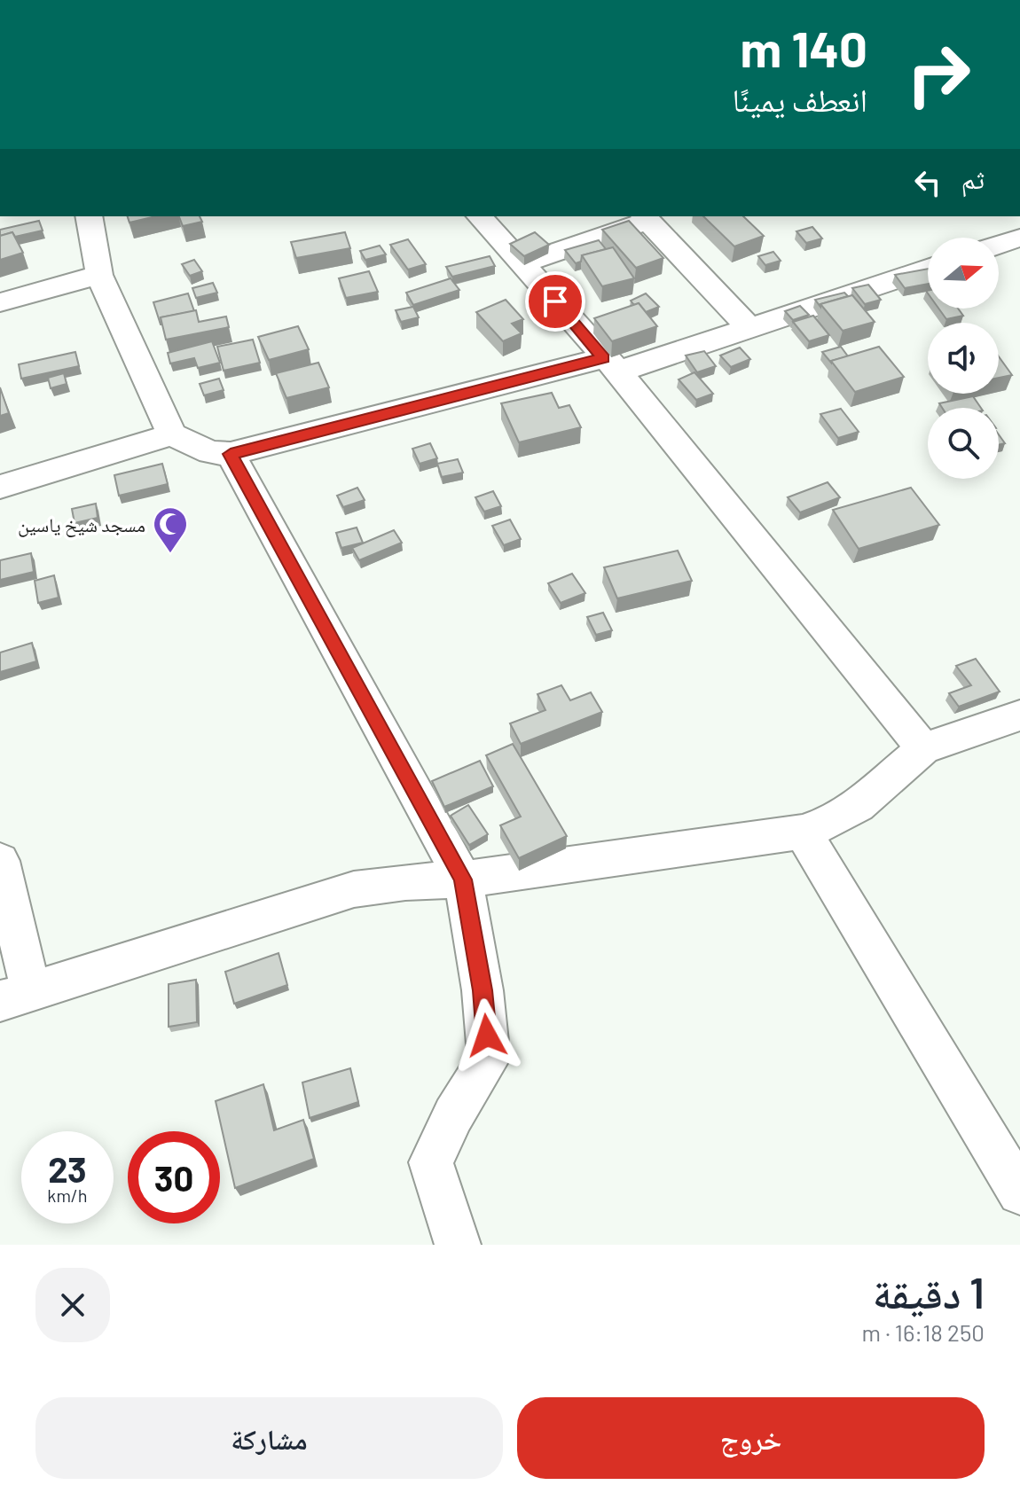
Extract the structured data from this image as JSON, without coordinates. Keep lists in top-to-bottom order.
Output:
{
  "places": {
    "mosque": ["مسجد شيخ ياسين"]
  },
  "north": "right",
  "page": {
    "turn": ["140 m", "انعطف يمينًا"],
    "then": "ثم",
    "speed": "23 km/h",
    "limit": "30",
    "heading": ["1 دقيقة", "250 m · 16:18"],
    "buttons": ["خروج", "مشاركة"]
  }
}
